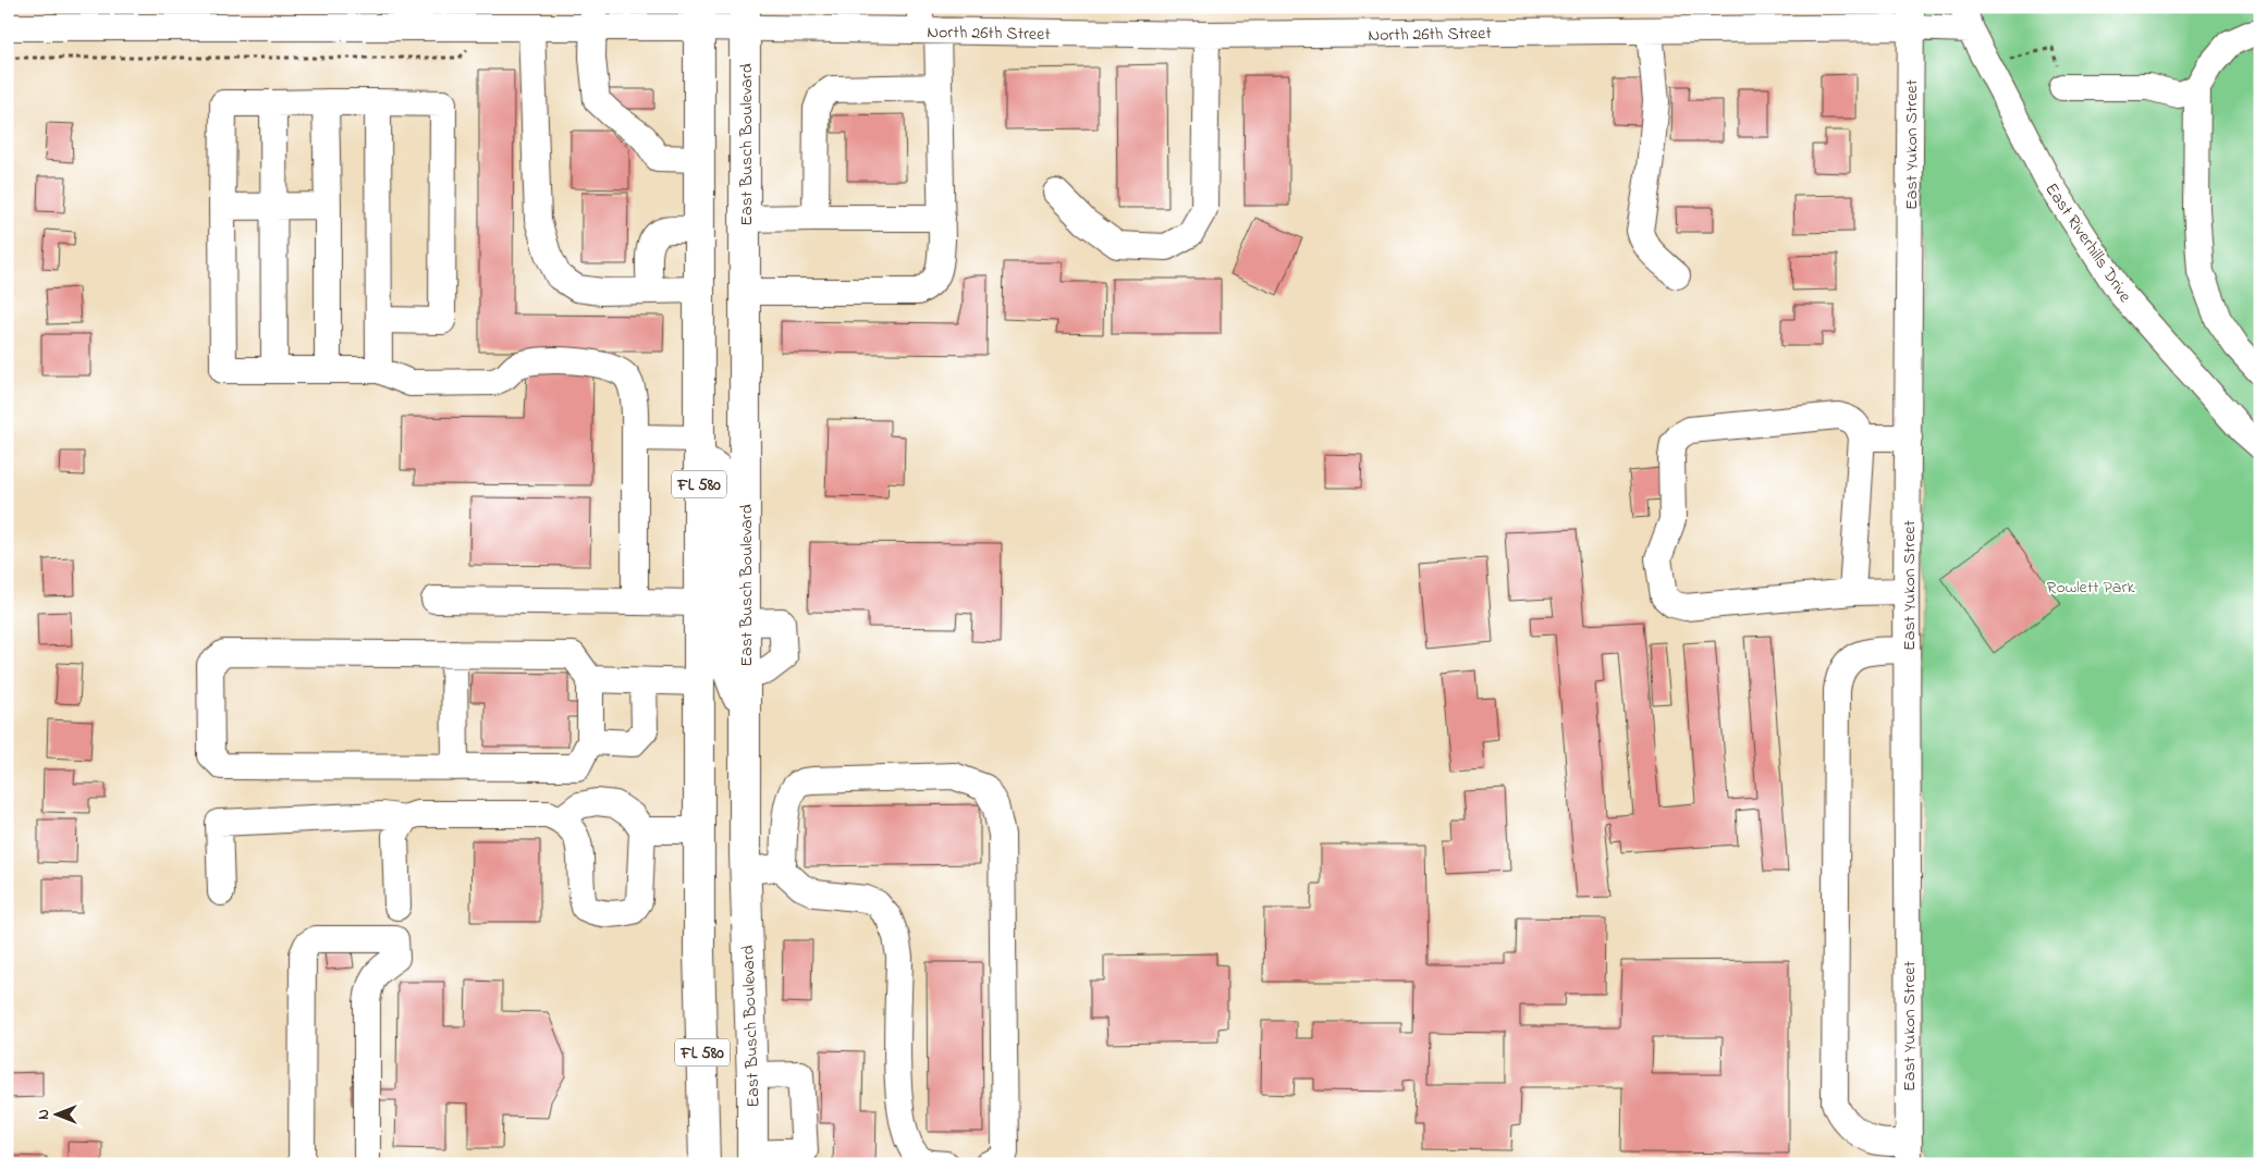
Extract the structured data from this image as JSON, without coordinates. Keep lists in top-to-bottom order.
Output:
{
  "streets": {
    "main road": ["East Busch Boulevard", "FL 580"],
    "street": ["North 26th Street", "East Yukon Street", "East Riverhills Drive"]
  },
  "crossings": [
    ["North 26th Street", "East Busch Boulevard"],
    ["North 26th Street", "East Yukon Street"],
    ["North 26th Street", "East Riverhills Drive"],
    ["North 26th Street", "FL 580"]
  ],
  "parks": ["Rowlett Park"],
  "north": "left"
}
